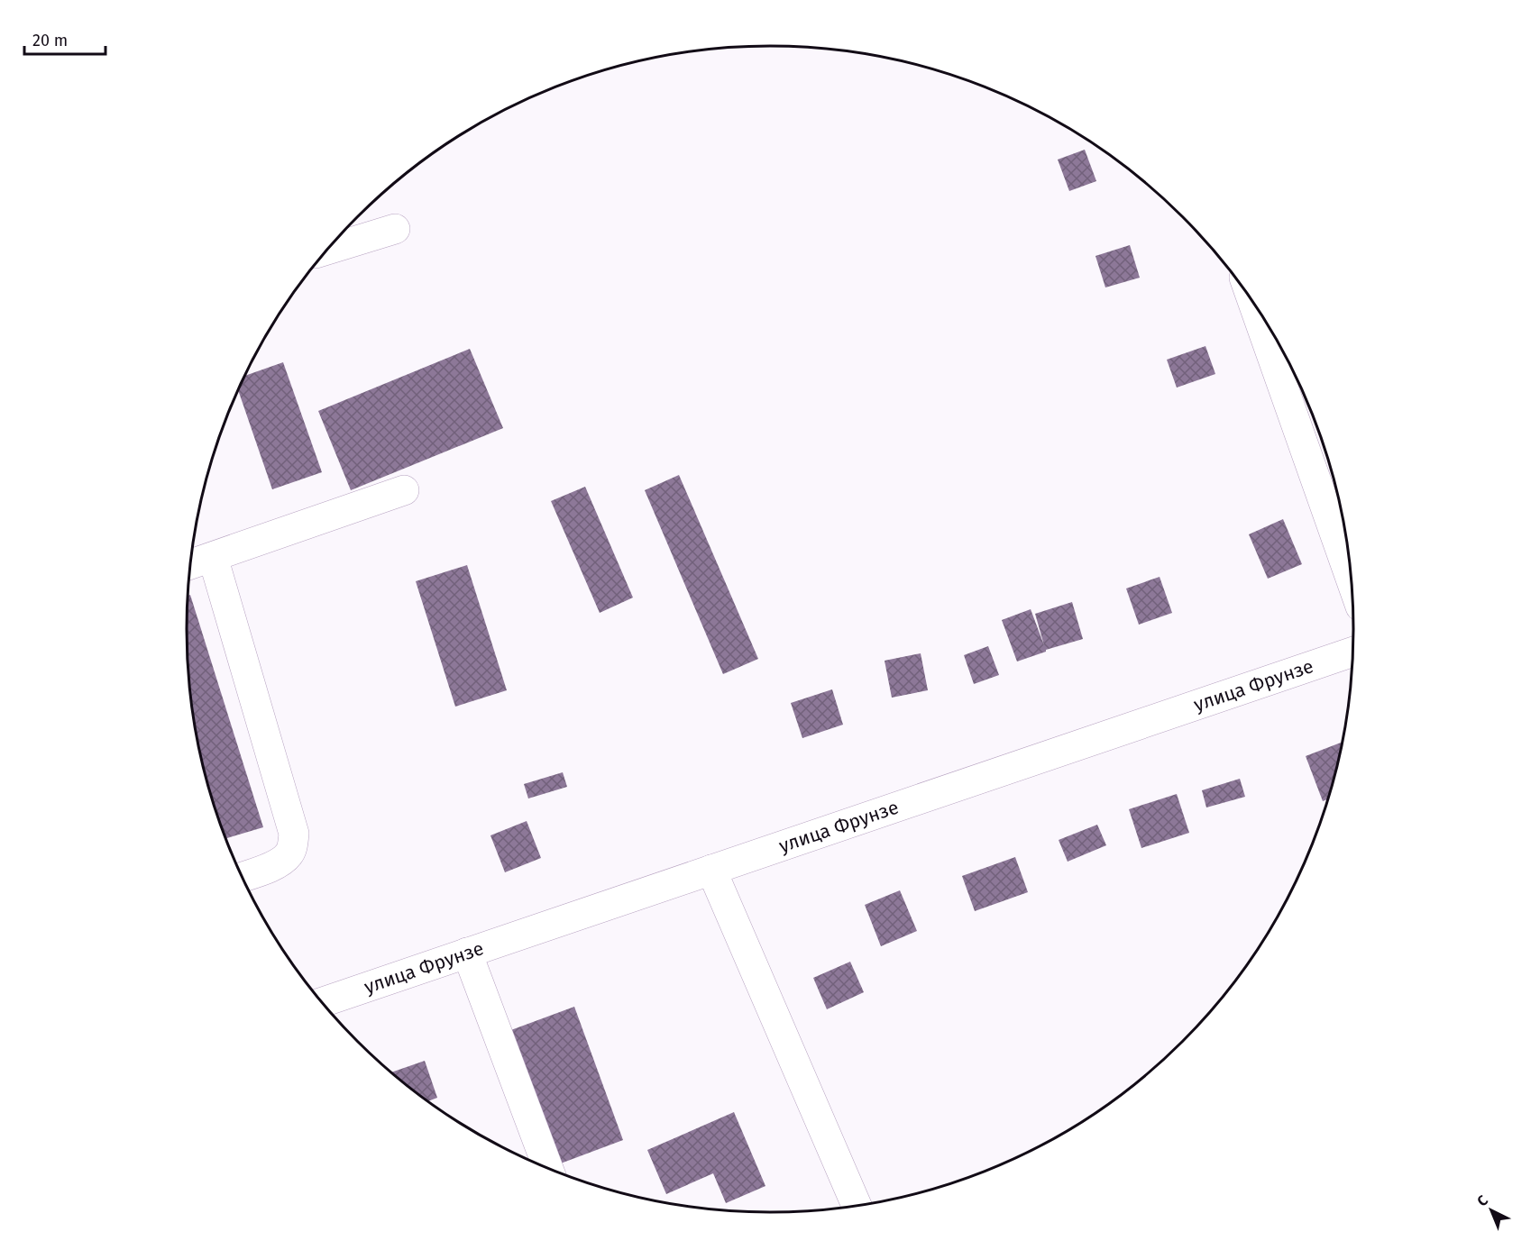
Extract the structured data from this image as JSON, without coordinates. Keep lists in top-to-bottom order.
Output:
{
  "streets": {
    "street": ["улица Фрунзе"]
  },
  "scale_bar": "20 m",
  "north": "top left"
}
